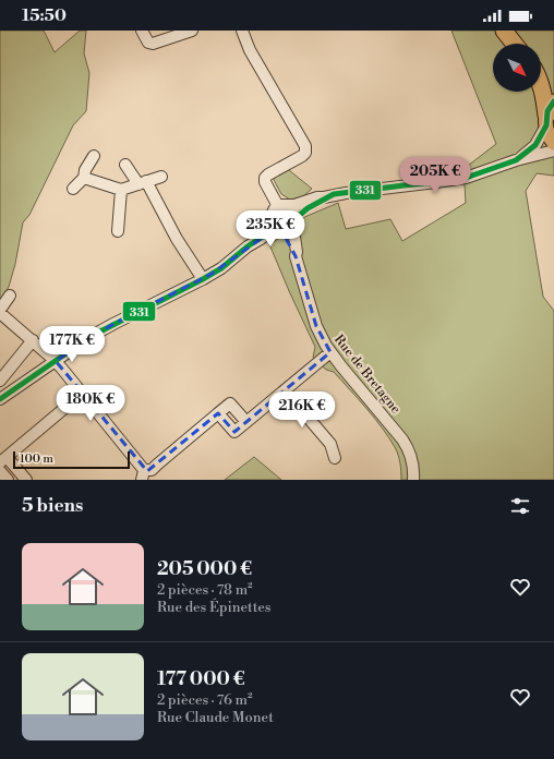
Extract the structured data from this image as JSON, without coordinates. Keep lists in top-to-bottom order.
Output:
{
  "streets": {
    "street": ["Rue de Bretagne"]
  },
  "lines": ["transit line 331"],
  "scale_bar": "100 m",
  "north": "bottom right",
  "page": {
    "status": "15:50",
    "price": [
      "205K €",
      "235K €",
      "177K €",
      "180K €",
      "216K €"
    ],
    "scale": "100 m",
    "heading": "5 biens",
    "list": [
      {
        "name": "205 000 €",
        "note": "2 pièces · 78 m² · Rue des Épinettes"
      },
      {
        "name": "177 000 €",
        "note": "2 pièces · 76 m² · Rue Claude Monet"
      }
    ]
  }
}
